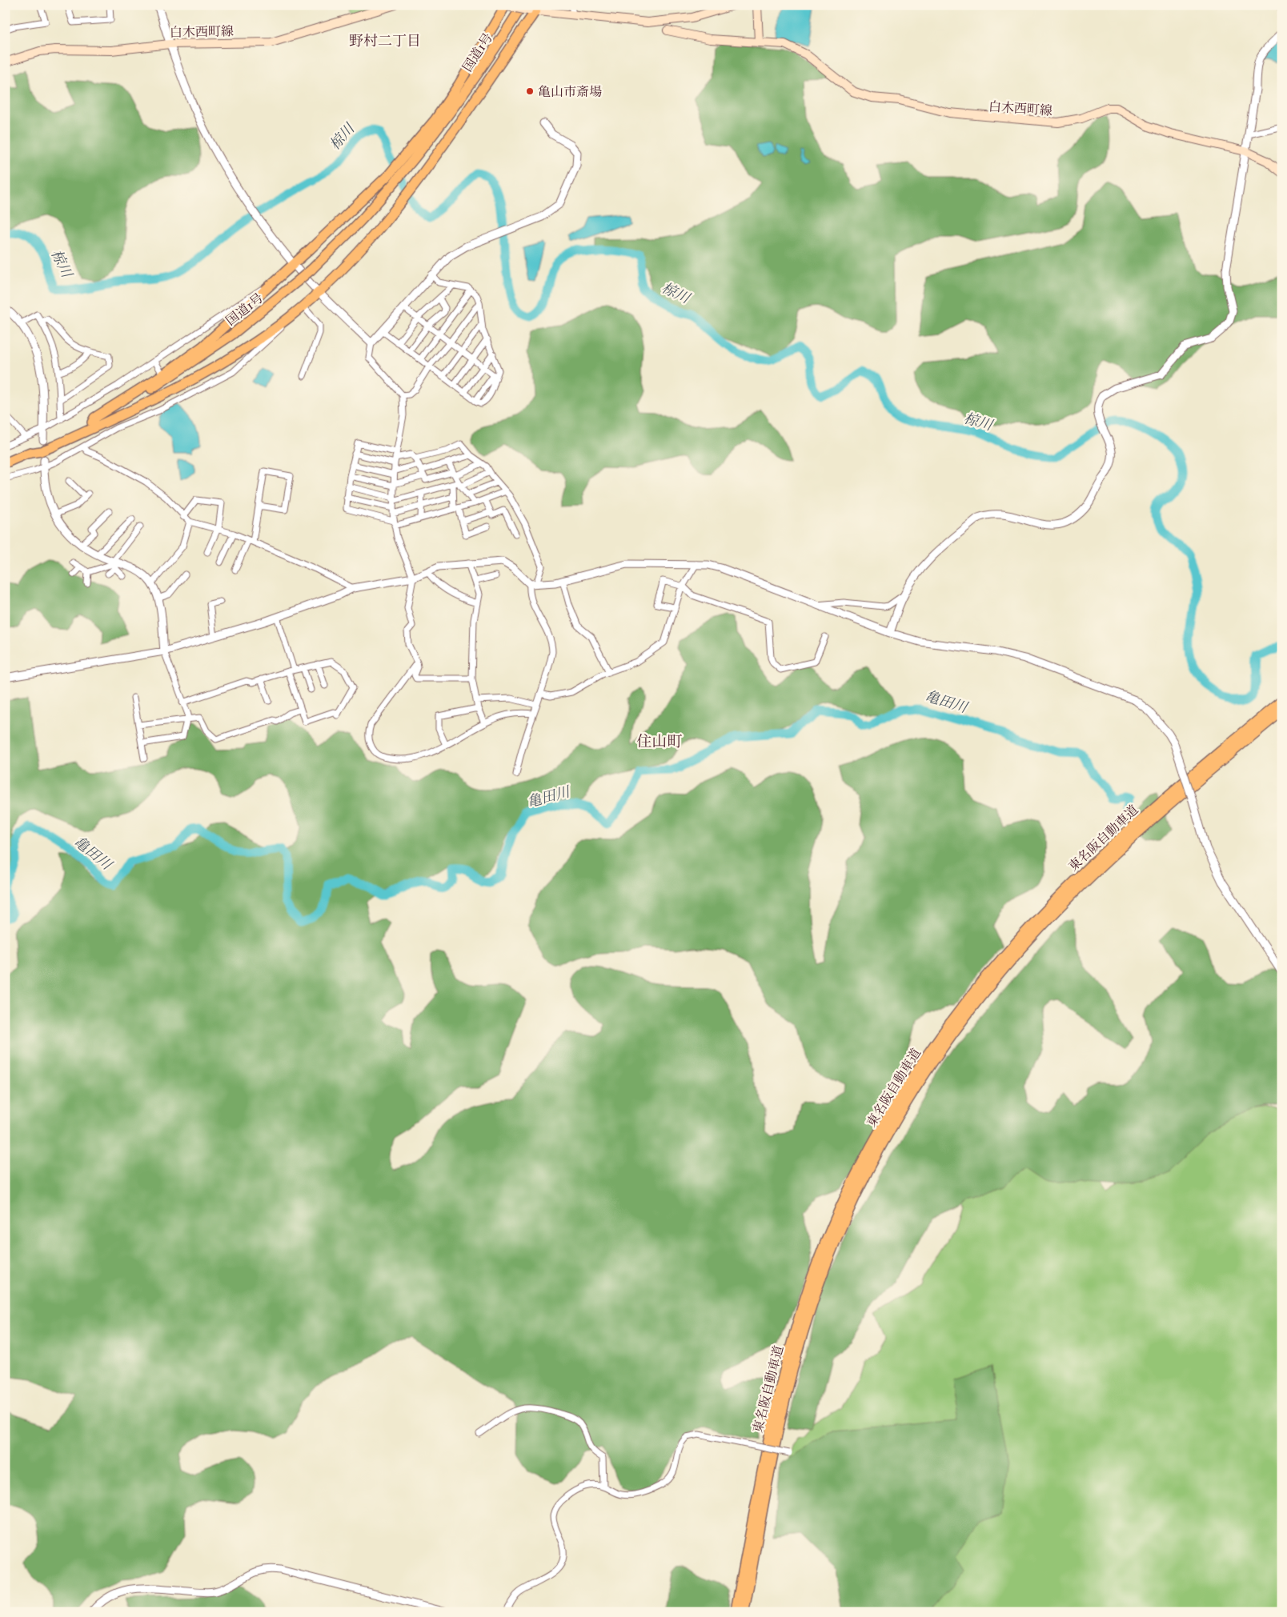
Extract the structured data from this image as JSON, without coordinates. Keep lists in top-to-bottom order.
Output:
{
  "streets": {
    "highway": ["国道1号", "東名阪自動車道"],
    "main road": ["白木西町線"]
  },
  "districts": ["野村二丁目", "住山町"],
  "water": ["椋川", "亀田川"],
  "places": ["亀山市斎場"]
}
